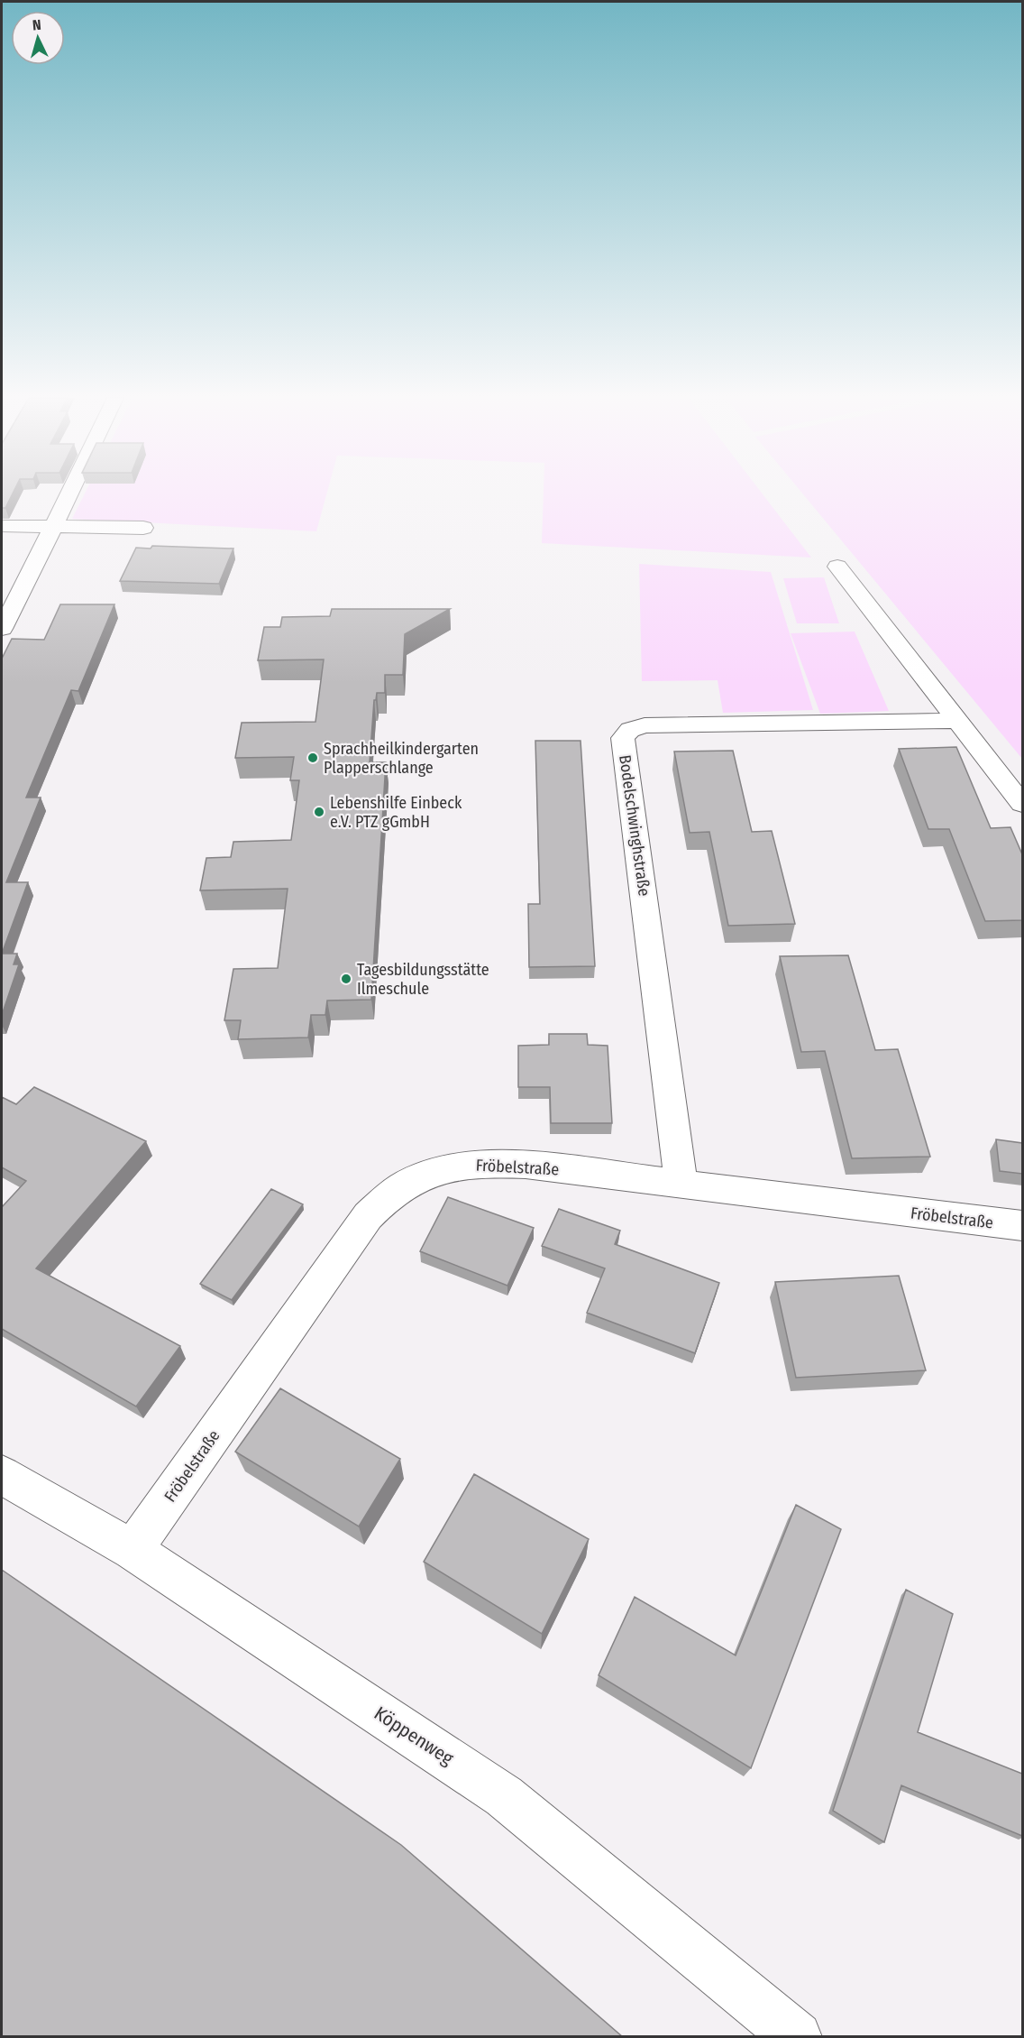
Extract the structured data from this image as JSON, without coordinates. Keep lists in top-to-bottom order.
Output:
{
  "streets": {
    "street": ["Bodelschwinghstraße", "Fröbelstraße", "Köppenweg"]
  },
  "crossings": [
    ["Bodelschwinghstraße", "Fröbelstraße"],
    ["Fröbelstraße", "Köppenweg"]
  ],
  "places": ["Sprachheilkindergarten Plapperschlange", "Lebenshilfe Einbeck e.V. PTZ gGmbH", "Tagesbildungsstätte Ilmeschule"],
  "north": "top"
}
